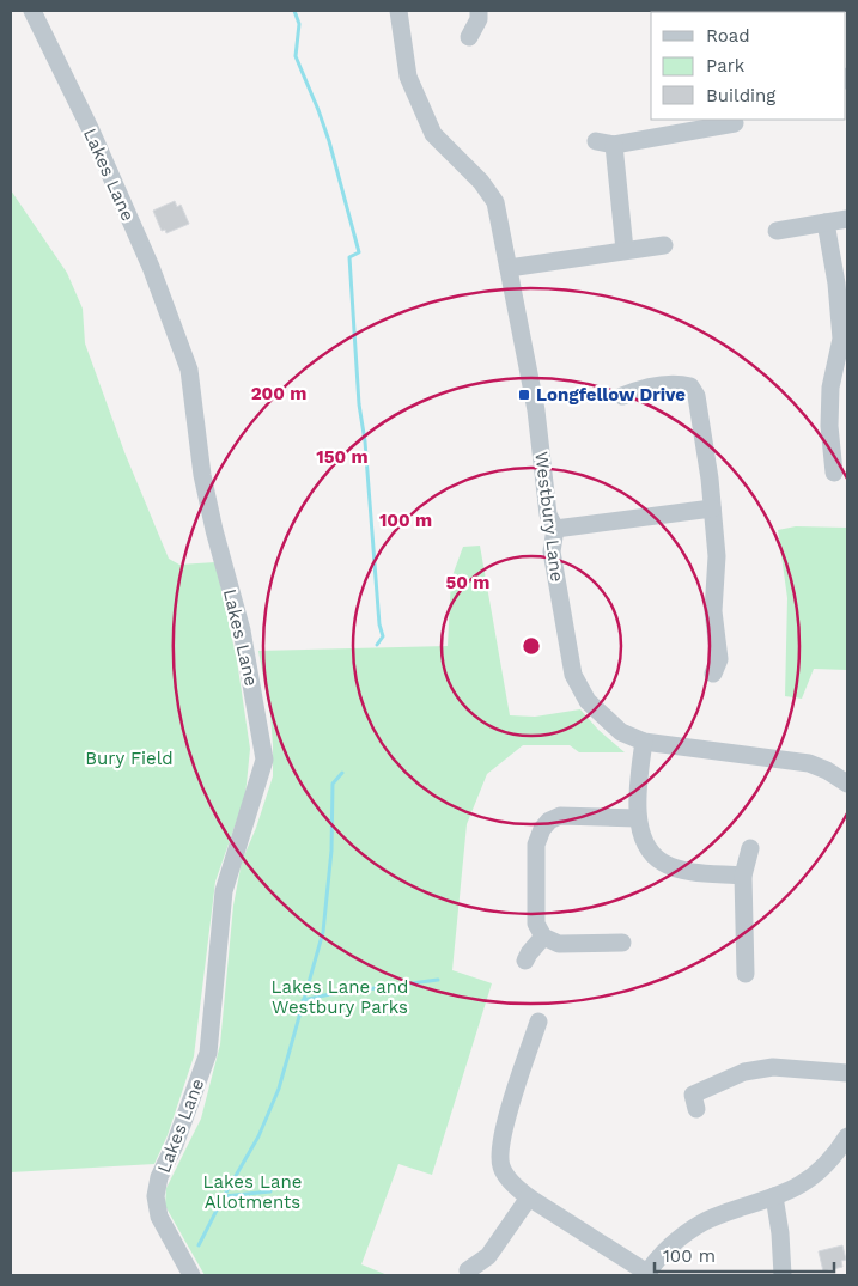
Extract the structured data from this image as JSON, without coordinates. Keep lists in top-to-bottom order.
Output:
{
  "streets": {
    "street": ["Lakes Lane", "Westbury Lane"]
  },
  "parks": ["Bury Field", "Lakes Lane and Westbury Parks", "Lakes Lane Allotments"],
  "places": {
    "transit": ["Longfellow Drive"]
  },
  "legend": ["Road", "Park", "Building"],
  "scale_bar": "100 m",
  "rings": [
    "200 m",
    "150 m",
    "100 m",
    "50 m"
  ]
}
